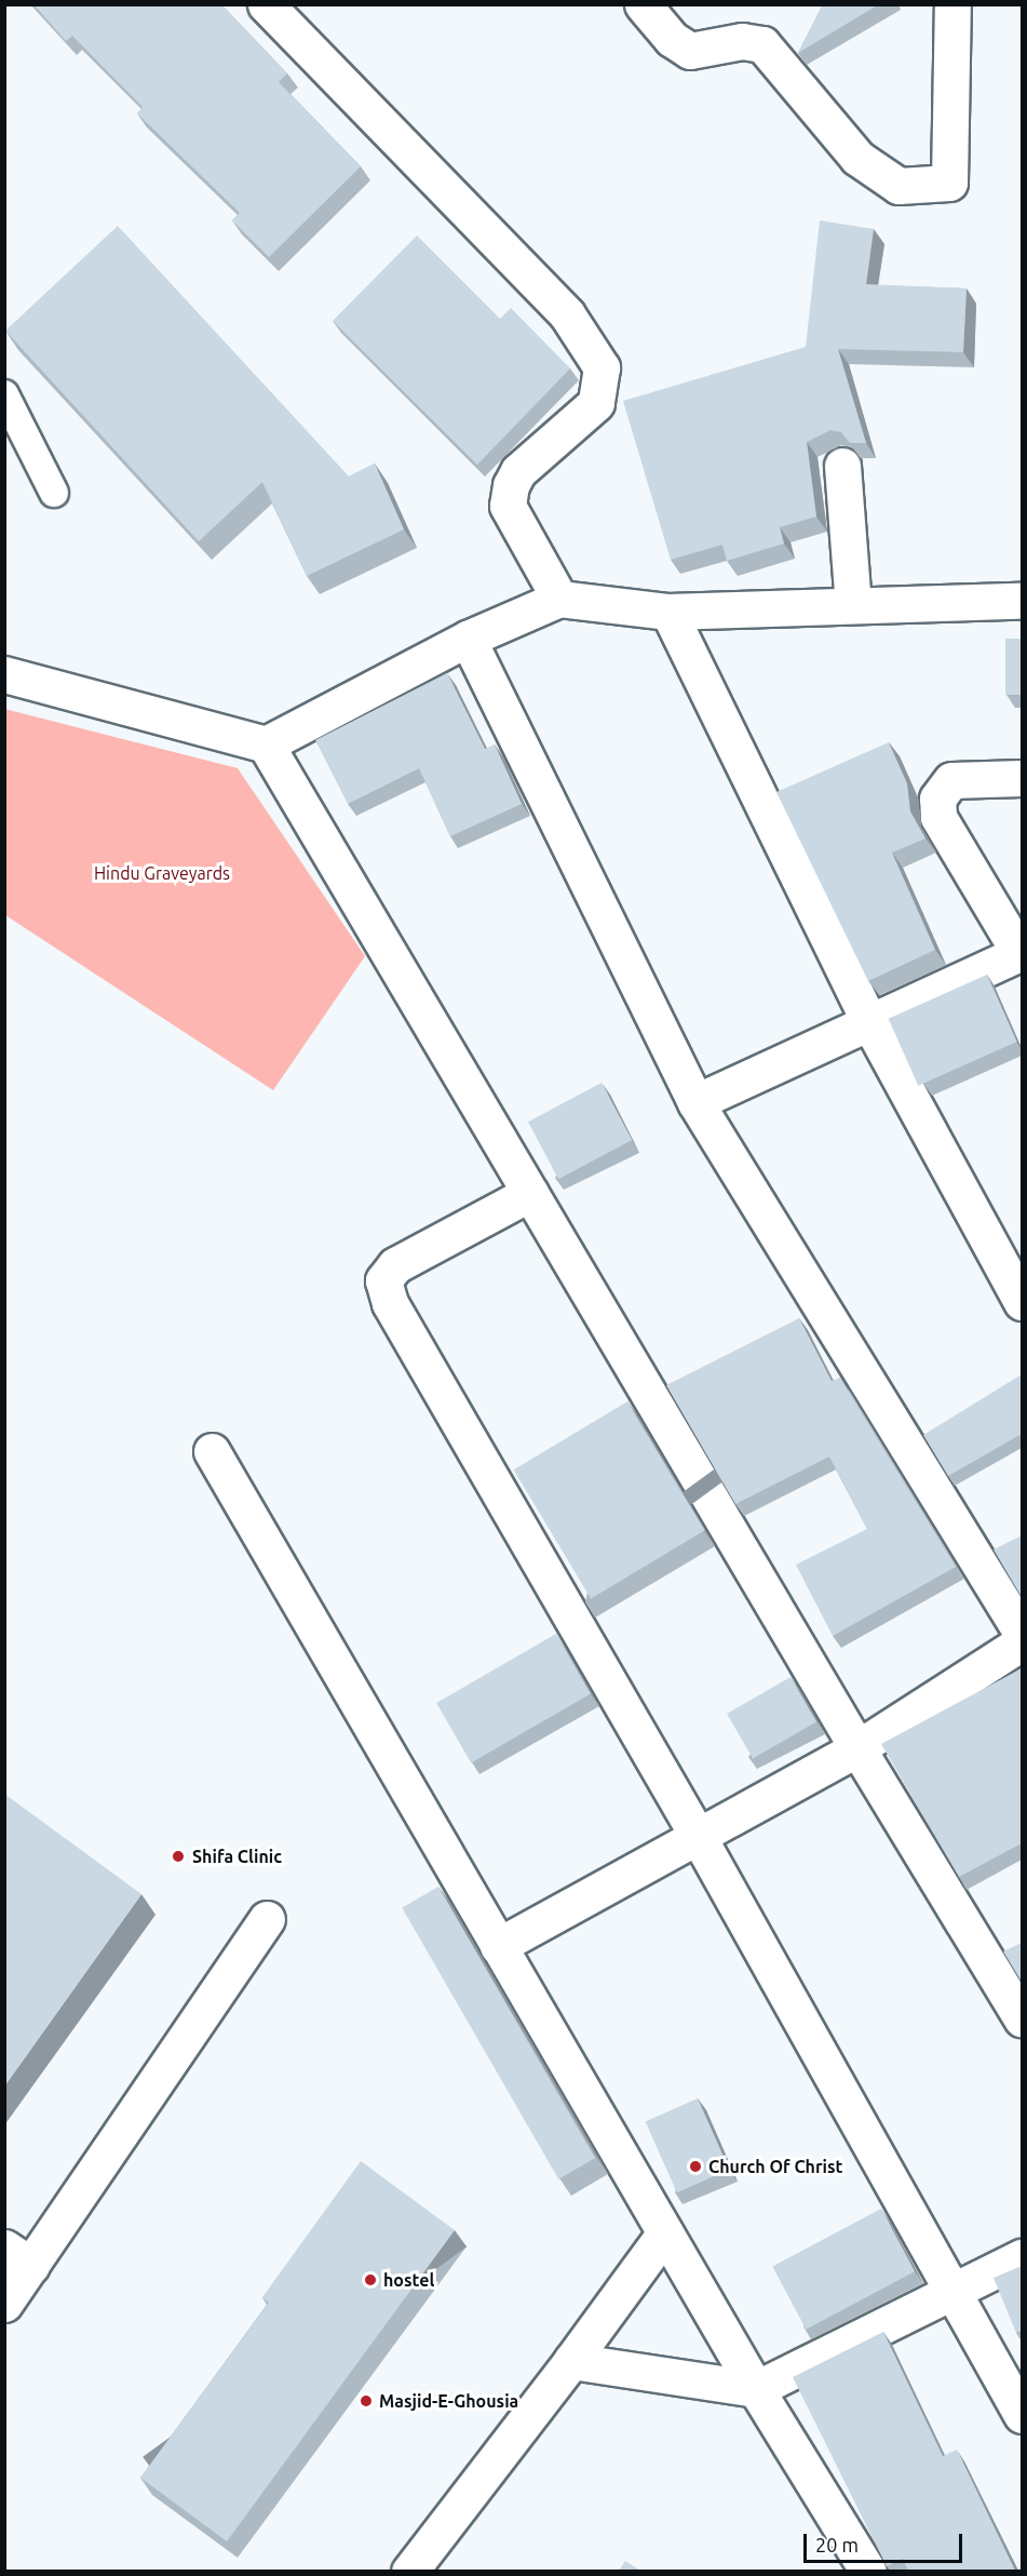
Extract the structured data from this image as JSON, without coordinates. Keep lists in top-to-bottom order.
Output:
{
  "parks": ["Hindu Graveyards"],
  "places": [
    "Shifa Clinic",
    "Church Of Christ",
    "hostel",
    "Masjid-E-Ghousia"
  ],
  "scale_bar": "20 m"
}
